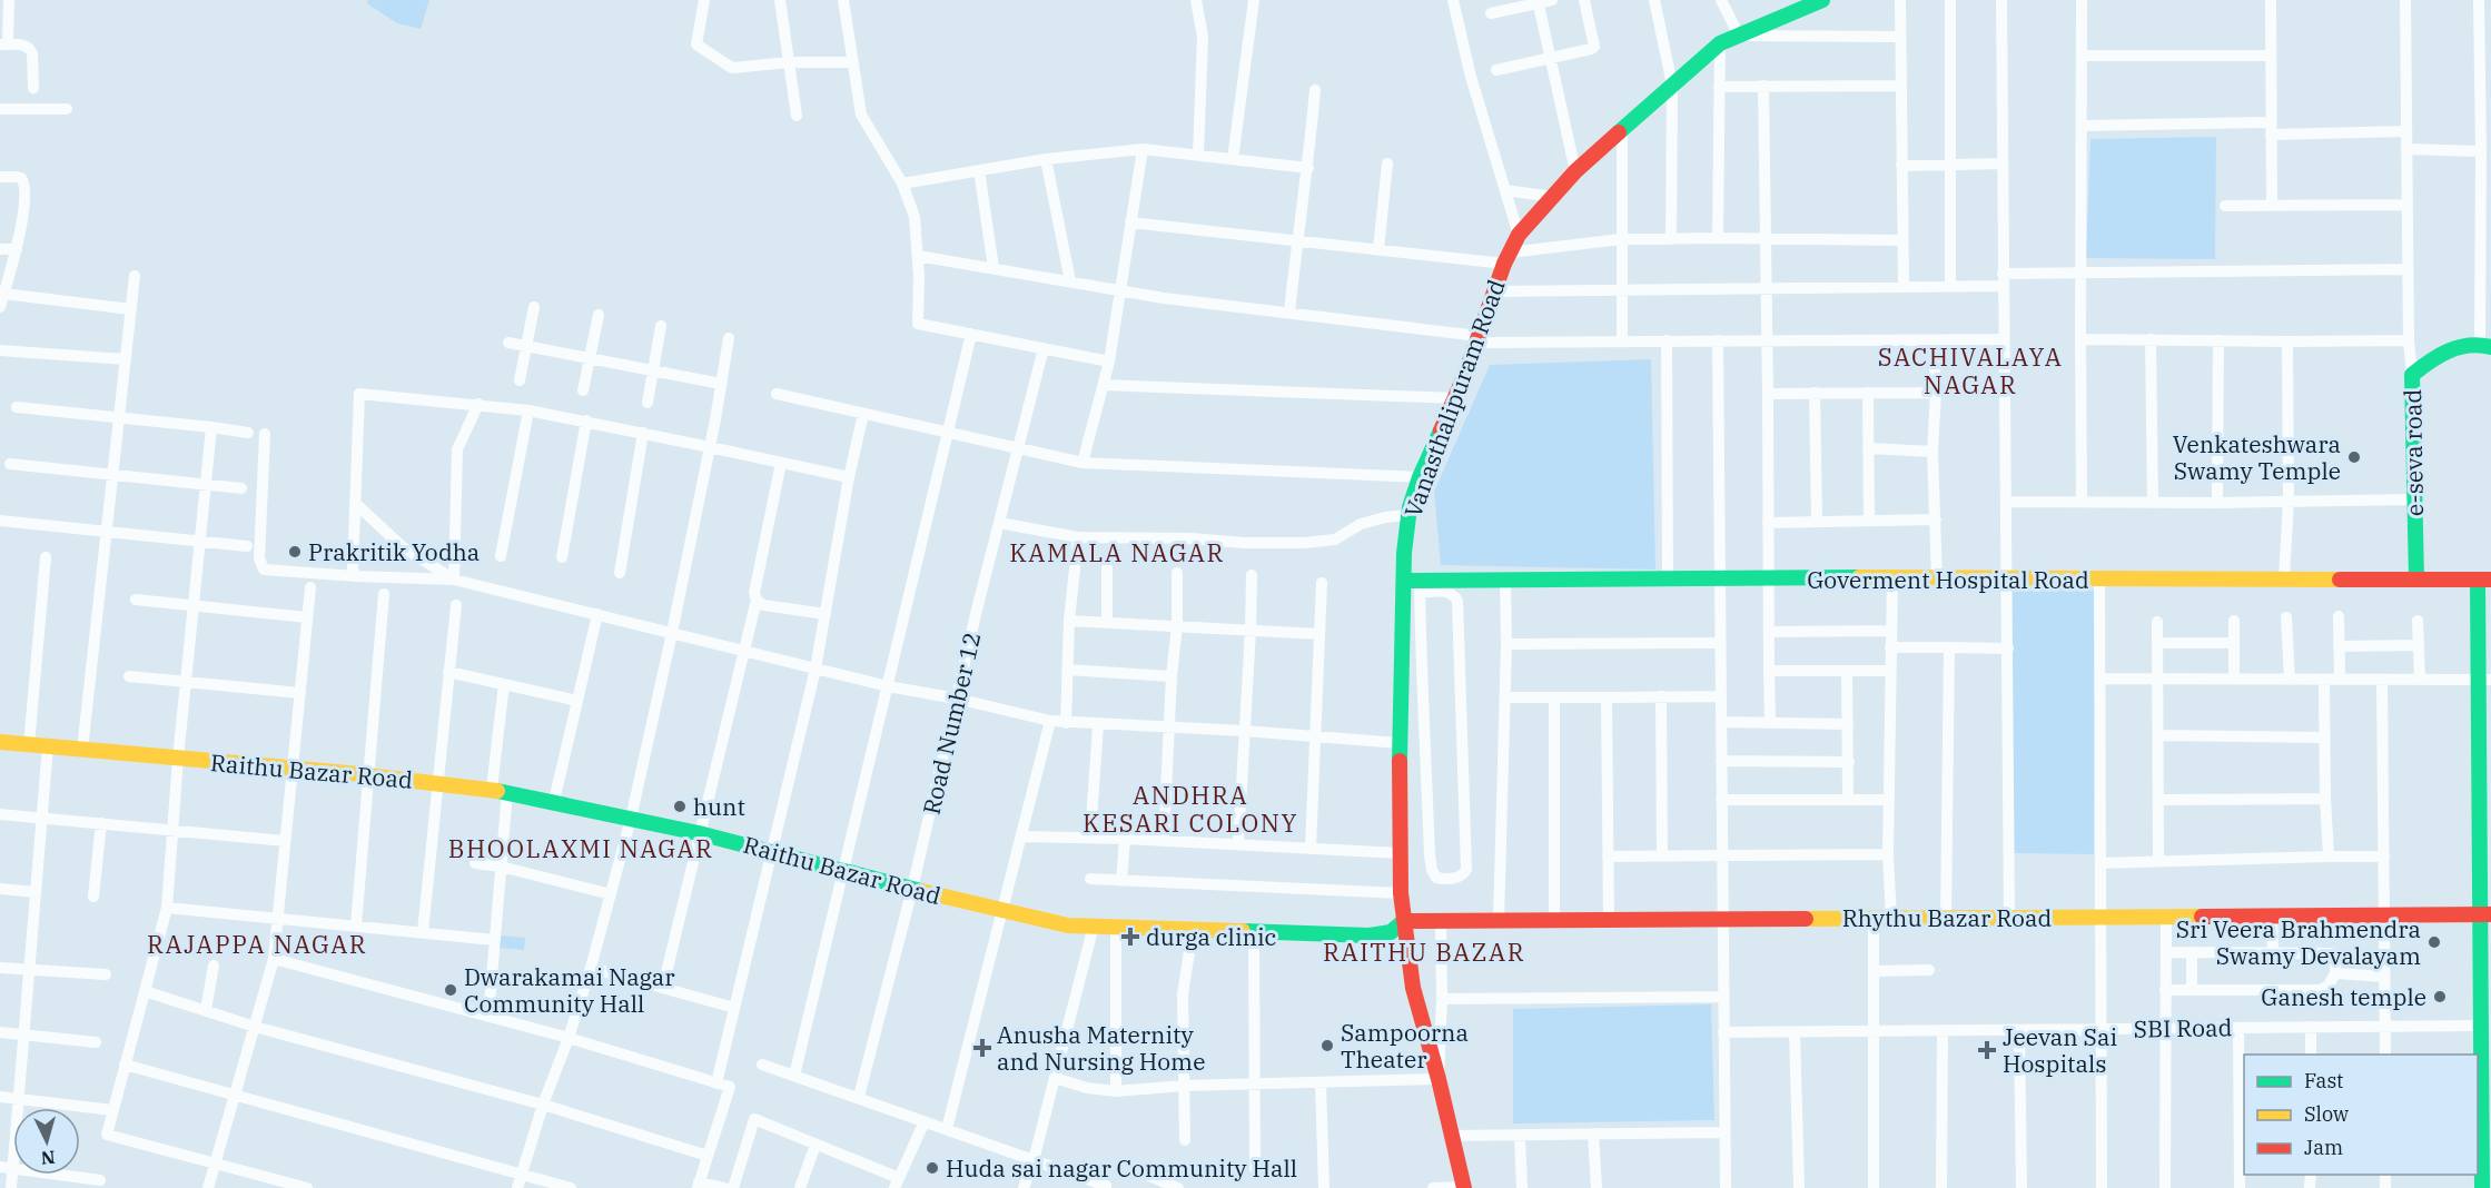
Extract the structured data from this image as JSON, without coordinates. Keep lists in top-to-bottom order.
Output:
{
  "streets": {
    "street": [
      "Vanasthalipuram Road",
      "e-seva road",
      "Goverment Hospital Road",
      "Road Number 12",
      "Raithu Bazar Road",
      "Rhythu Bazar Road",
      "SBI Road"
    ]
  },
  "crossings": [
    ["Vanasthalipuram Road", "Goverment Hospital Road"],
    ["Vanasthalipuram Road", "Raithu Bazar Road"],
    ["Vanasthalipuram Road", "Rhythu Bazar Road"],
    ["e-seva road", "Goverment Hospital Road"],
    ["Road Number 12", "Raithu Bazar Road"],
    ["Raithu Bazar Road", "Rhythu Bazar Road"]
  ],
  "districts": [
    "SACHIVALAYA NAGAR",
    "KAMALA NAGAR",
    "ANDHRA KESARI COLONY",
    "BHOOLAXMI NAGAR",
    "RAJAPPA NAGAR",
    "RAITHU BAZAR"
  ],
  "places": {
    "other": [
      "Venkateshwara Swamy Temple",
      "Prakritik Yodha",
      "hunt",
      "Sri Veera Brahmendra Swamy Devalayam",
      "Dwarakamai Nagar Community Hall",
      "Ganesh temple",
      "Sampoorna Theater",
      "Huda sai nagar Community Hall"
    ],
    "health": ["durga clinic", "Anusha Maternity and Nursing Home", "Jeevan Sai Hospitals"]
  },
  "legend": ["Fast", "Slow", "Jam"],
  "north": "bottom"
}
